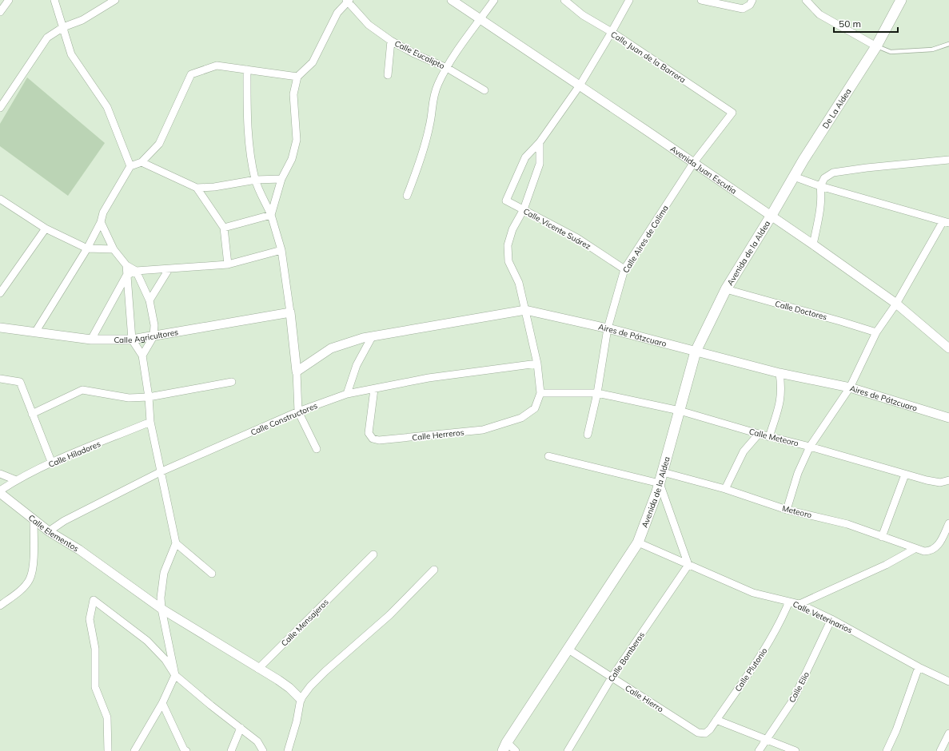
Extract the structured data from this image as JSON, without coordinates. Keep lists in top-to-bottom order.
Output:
{
  "streets": {
    "main road": ["De La Aldea", "Avenida de la Aldea"],
    "street": [
      "Calle Eucalipto",
      "Calle Juan de la Barrera",
      "Avenida Juan Escutia",
      "Calle Vicente Suárez",
      "Calle Aires de Colima",
      "Calle Doctores",
      "Aires de Pátzcuaro",
      "Calle Agricultores",
      "Calle Constructores",
      "Calle Herreros",
      "Calle Meteoro",
      "Calle Hiladores",
      "Meteoro",
      "Calle Elementos",
      "Calle Veterinarios",
      "Calle Mensajeros",
      "Calle Bomberos",
      "Calle Plutonio",
      "Calle Elio",
      "Calle Hierro"
    ]
  },
  "crossings": [
    ["Calle Juan de la Barrera", "Calle Aires de Colima"],
    ["De La Aldea", "Avenida Juan Escutia"],
    ["De La Aldea", "Avenida de la Aldea"],
    ["Avenida Juan Escutia", "Calle Aires de Colima"],
    ["Avenida Juan Escutia", "Avenida de la Aldea"],
    ["Calle Vicente Suárez", "Calle Aires de Colima"],
    ["Calle Aires de Colima", "Aires de Pátzcuaro"],
    ["Calle Aires de Colima", "Calle Meteoro"],
    ["Avenida de la Aldea", "Calle Doctores"],
    ["Avenida de la Aldea", "Aires de Pátzcuaro"],
    ["Avenida de la Aldea", "Calle Meteoro"],
    ["Avenida de la Aldea", "Meteoro"],
    ["Avenida de la Aldea", "Calle Veterinarios"],
    ["Avenida de la Aldea", "Calle Hierro"],
    ["Calle Constructores", "Calle Herreros"],
    ["Calle Constructores", "Calle Elementos"],
    ["Calle Herreros", "Calle Meteoro"],
    ["Calle Hiladores", "Calle Elementos"],
    ["Calle Elementos", "Calle Mensajeros"],
    ["Calle Veterinarios", "Calle Bomberos"],
    ["Calle Veterinarios", "Calle Plutonio"],
    ["Calle Veterinarios", "Calle Elio"],
    ["Calle Bomberos", "Calle Hierro"],
    ["Calle Plutonio", "Calle Hierro"]
  ],
  "scale_bar": "50 m"
}
